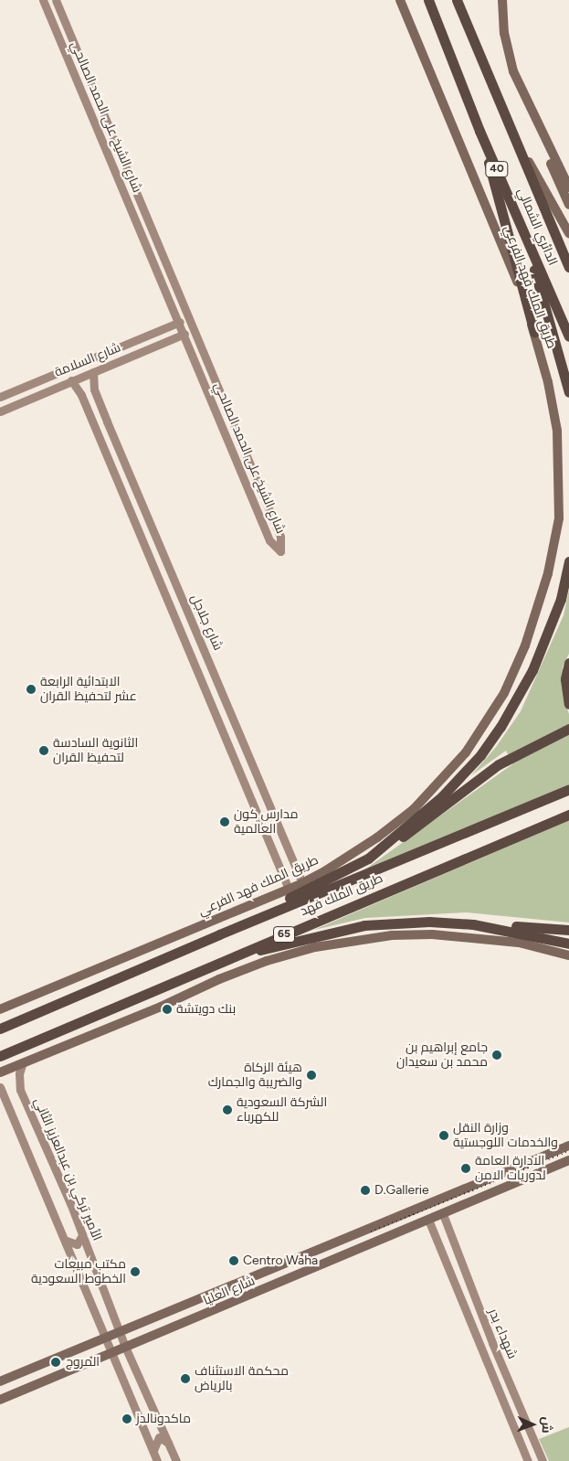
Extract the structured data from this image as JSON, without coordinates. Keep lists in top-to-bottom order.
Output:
{
  "streets": {
    "highway": [
      "40",
      "الدائري الشمالي",
      "طريق الملك فهد",
      "65"
    ],
    "main road": ["طريق الملك فهد الفرعي", "شارع العليا"],
    "street": [
      "شارع الشيخ على الحمد الصالحي",
      "شارع السلامة",
      "شارع جلاجل",
      "الأمير تركي بن عبدالعزيز الثاني",
      "شهداء بدر"
    ]
  },
  "crossings": [
    ["شارع الشيخ على الحمد الصالحي", "شارع السلامة"],
    ["طريق الملك فهد الفرعي", "شارع جلاجل"],
    ["شارع السلامة", "شارع جلاجل"],
    ["الأمير تركي بن عبدالعزيز الثاني", "شارع العليا"],
    ["شارع العليا", "شهداء بدر"]
  ],
  "places": [
    "الابتدائية الرابعة عشر لتحفيظ القران",
    "الثانوية السادسة لتحفيظ القران",
    "مدارس كون العالمية",
    "بنك دويتشة",
    "جامع إبراهيم بن محمد بن سعيدان",
    "هيئة الزكاة والضريبة والجمارك",
    "الشركة السعودية للكهرباء",
    "وزارة النقل والخدمات اللوجستية",
    "الادارة العامة لدوريات الامن",
    "D.Gallerie",
    "Centro Waha",
    "مكتب مبيعات الخطوط السعودية",
    "المروج",
    "محكمة الاستئناف بالرياض",
    "ماكدونالدز"
  ],
  "north": "right"
}
